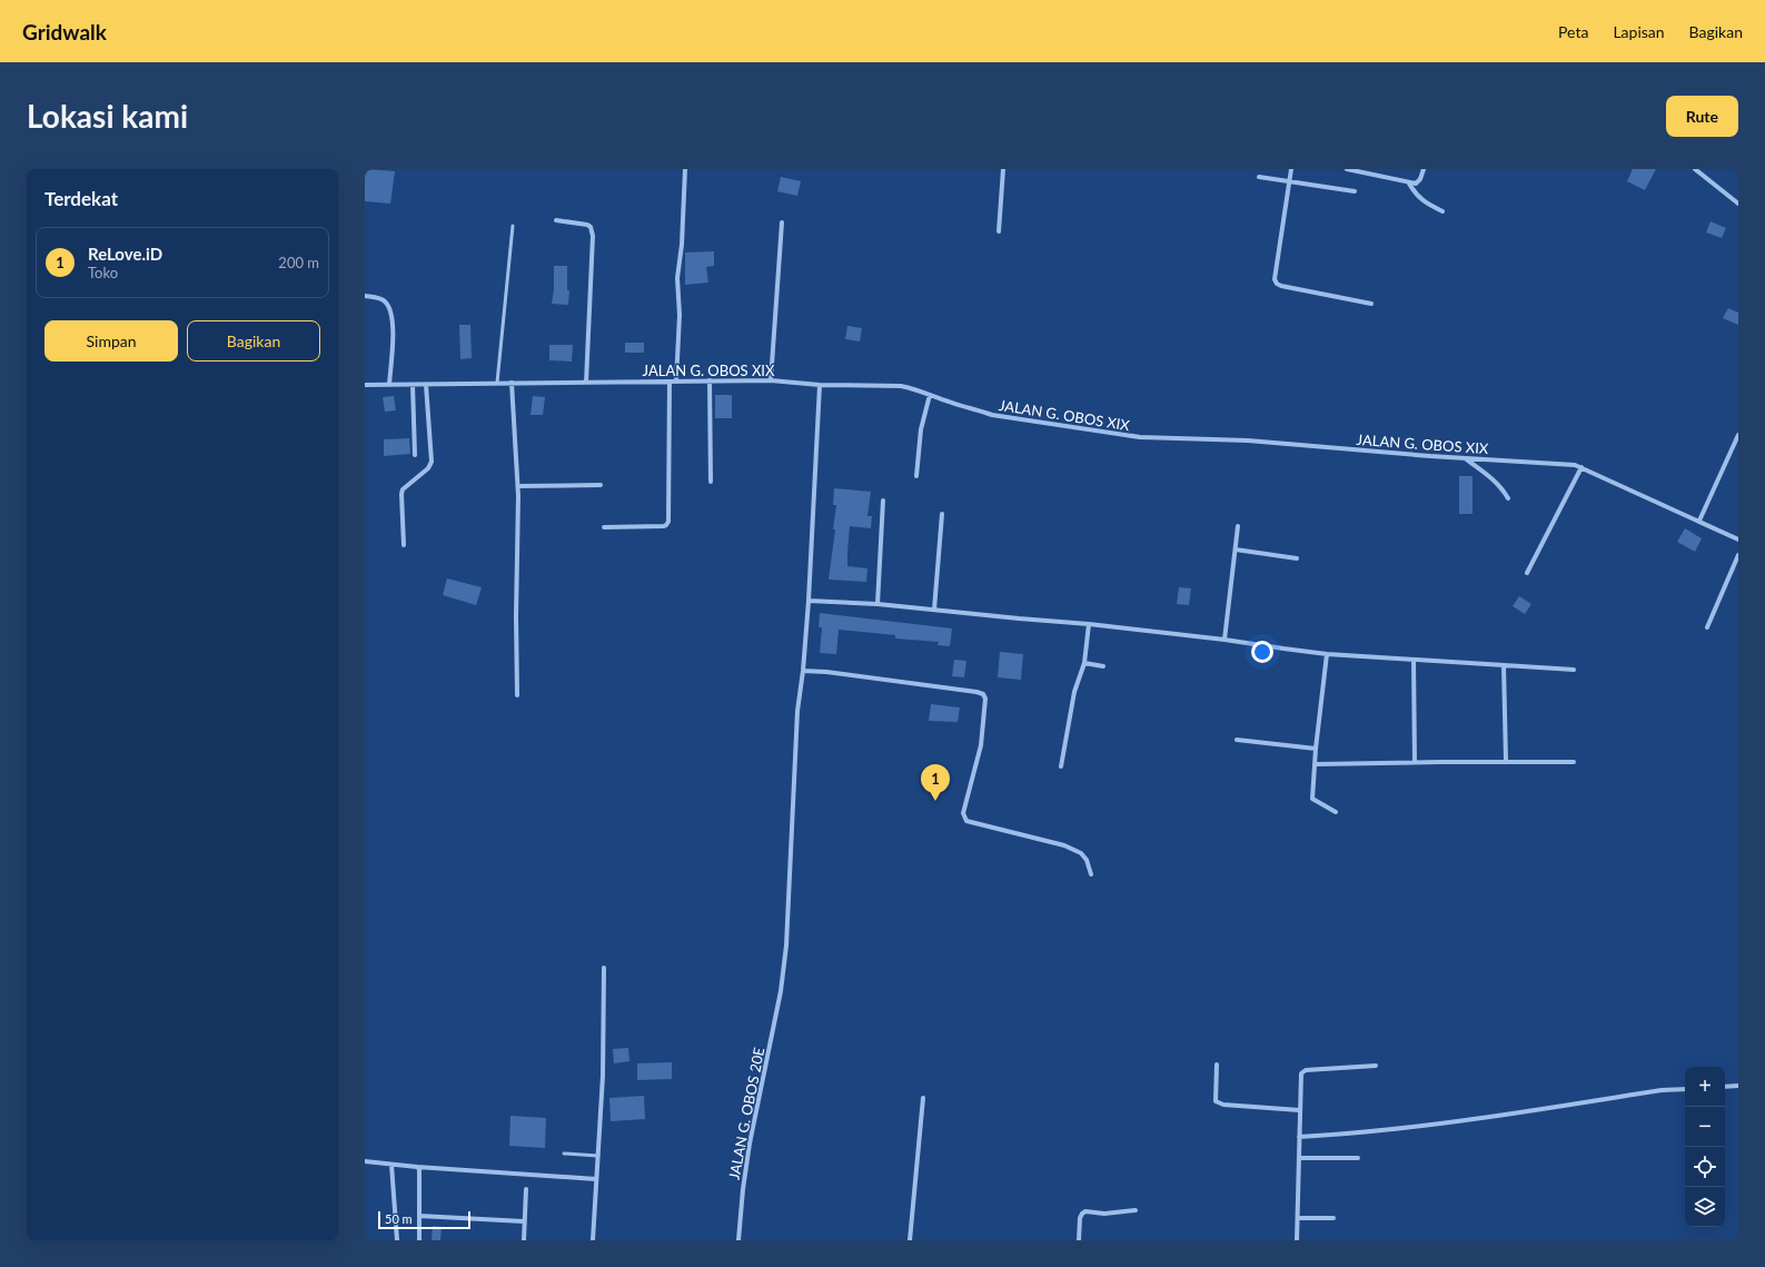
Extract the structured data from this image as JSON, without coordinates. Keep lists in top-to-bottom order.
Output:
{
  "streets": {
    "street": ["JALAN G. OBOS XIX", "JALAN G. OBOS 20E"]
  },
  "crossings": [
    ["JALAN G. OBOS XIX", "JALAN G. OBOS 20E"]
  ],
  "scale_bar": "50 m",
  "page": {
    "header": "Gridwalk",
    "nav": ["Peta", "Lapisan", "Bagikan"],
    "buttons": [
      "Rute",
      ["Simpan", "Bagikan"]
    ],
    "title": "Lokasi kami",
    "heading": "Terdekat",
    "list": [
      {
        "mark": "1",
        "name": "ReLove.iD",
        "note": "Toko",
        "value": "200 m"
      }
    ],
    "pins": "1",
    "map_buttons": ["+", "−"],
    "scale": "50 m"
  }
}
